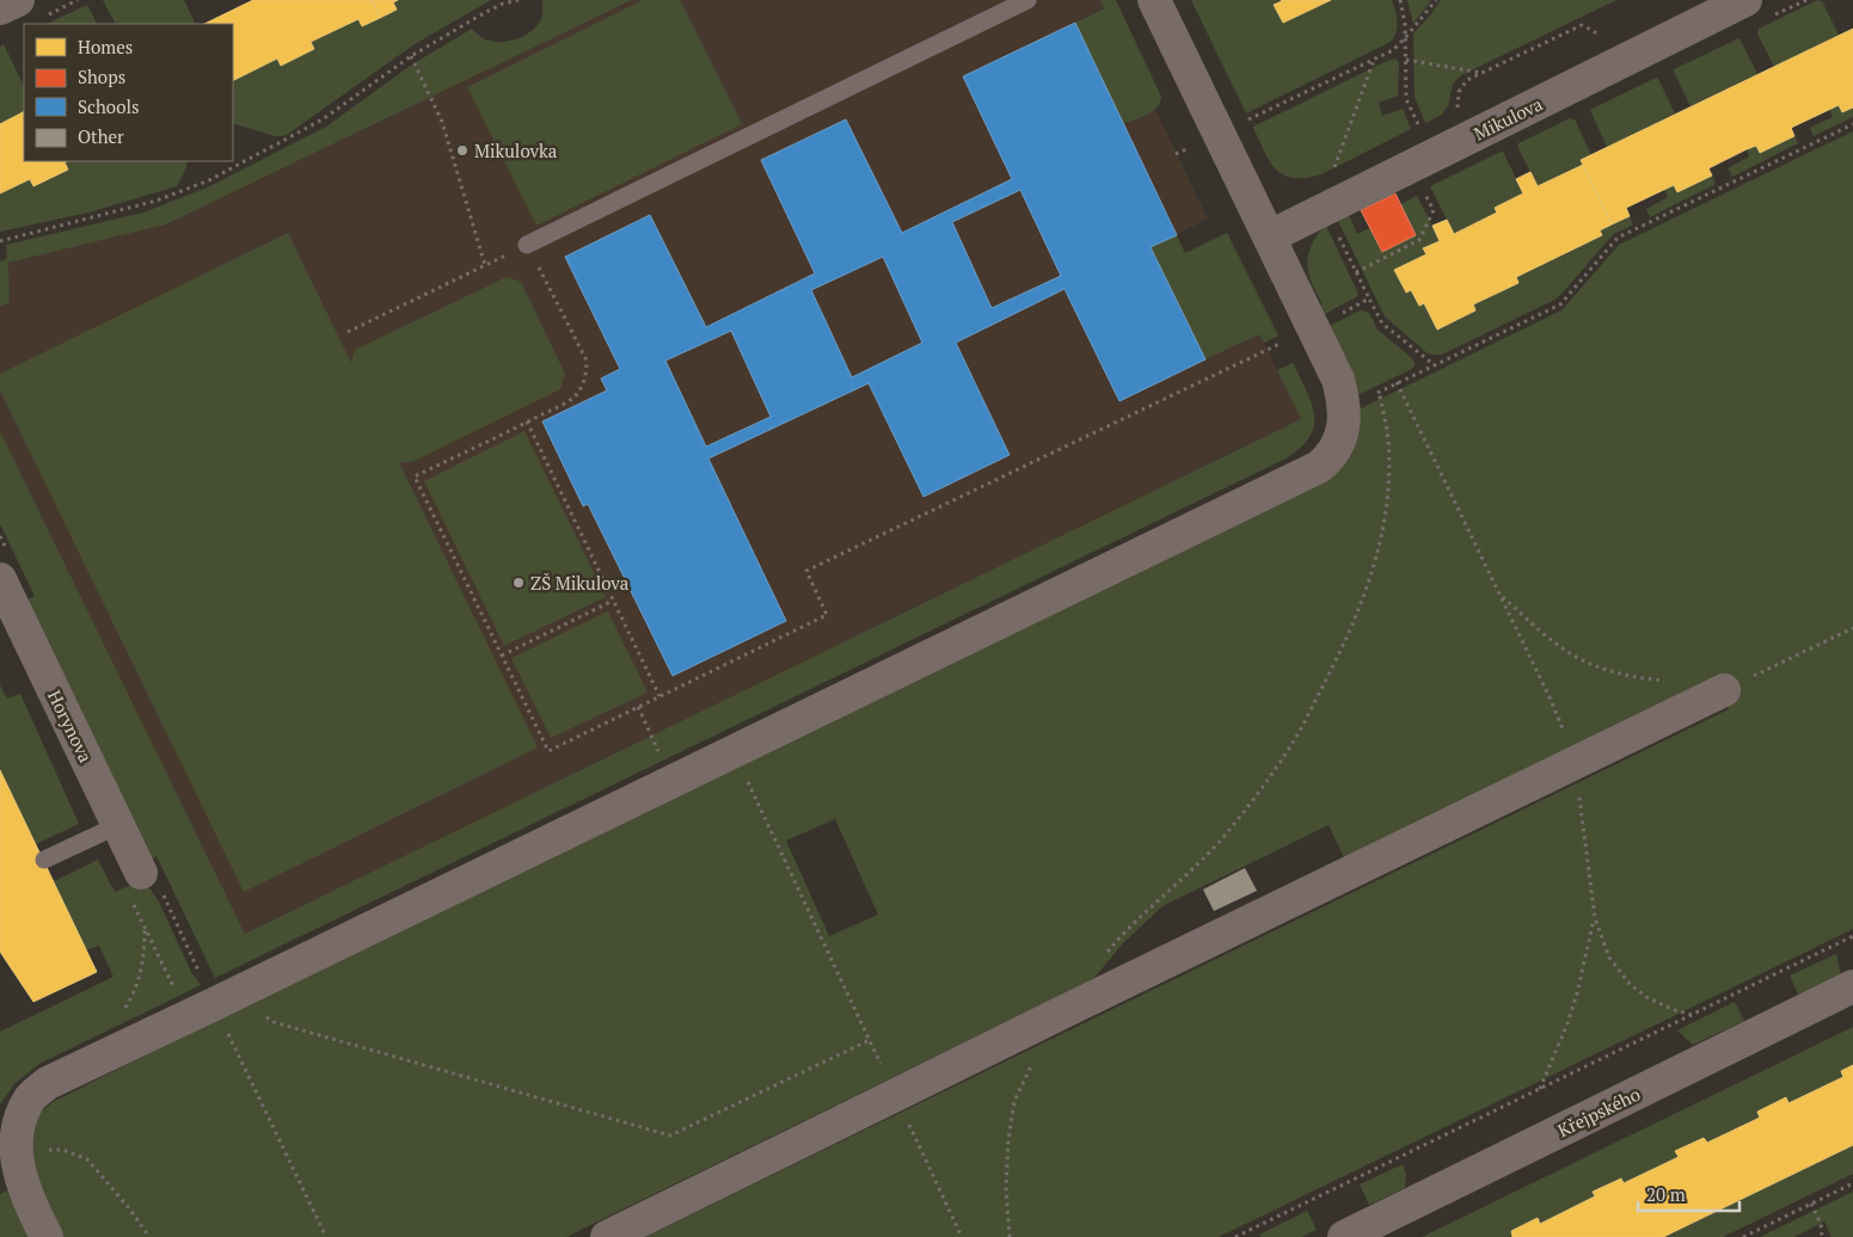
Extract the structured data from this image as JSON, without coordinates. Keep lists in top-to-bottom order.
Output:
{
  "streets": {
    "street": ["Mikulova", "Horynova", "Křejpského"]
  },
  "places": ["Mikulovka", "ZŠ Mikulova"],
  "legend": [
    "Homes",
    "Shops",
    "Schools",
    "Other"
  ],
  "scale_bar": "20 m"
}
